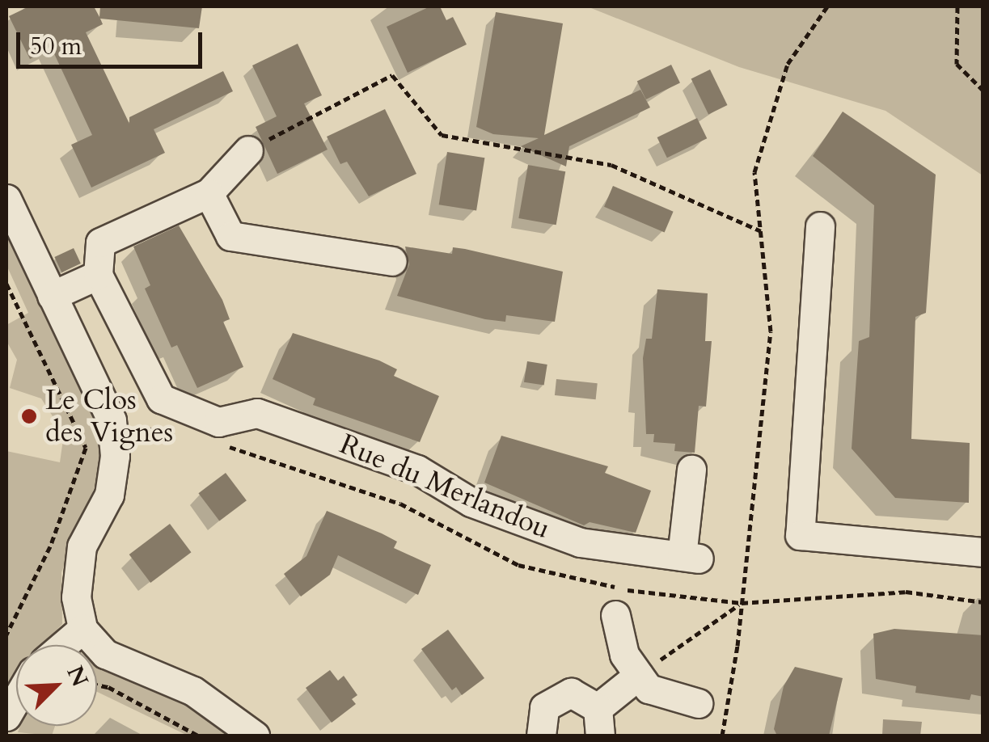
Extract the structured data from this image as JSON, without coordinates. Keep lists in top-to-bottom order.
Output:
{
  "streets": {
    "street": ["Rue du Merlandou"]
  },
  "places": ["Le Clos des Vignes"],
  "scale_bar": "50 m",
  "north": "top right"
}
